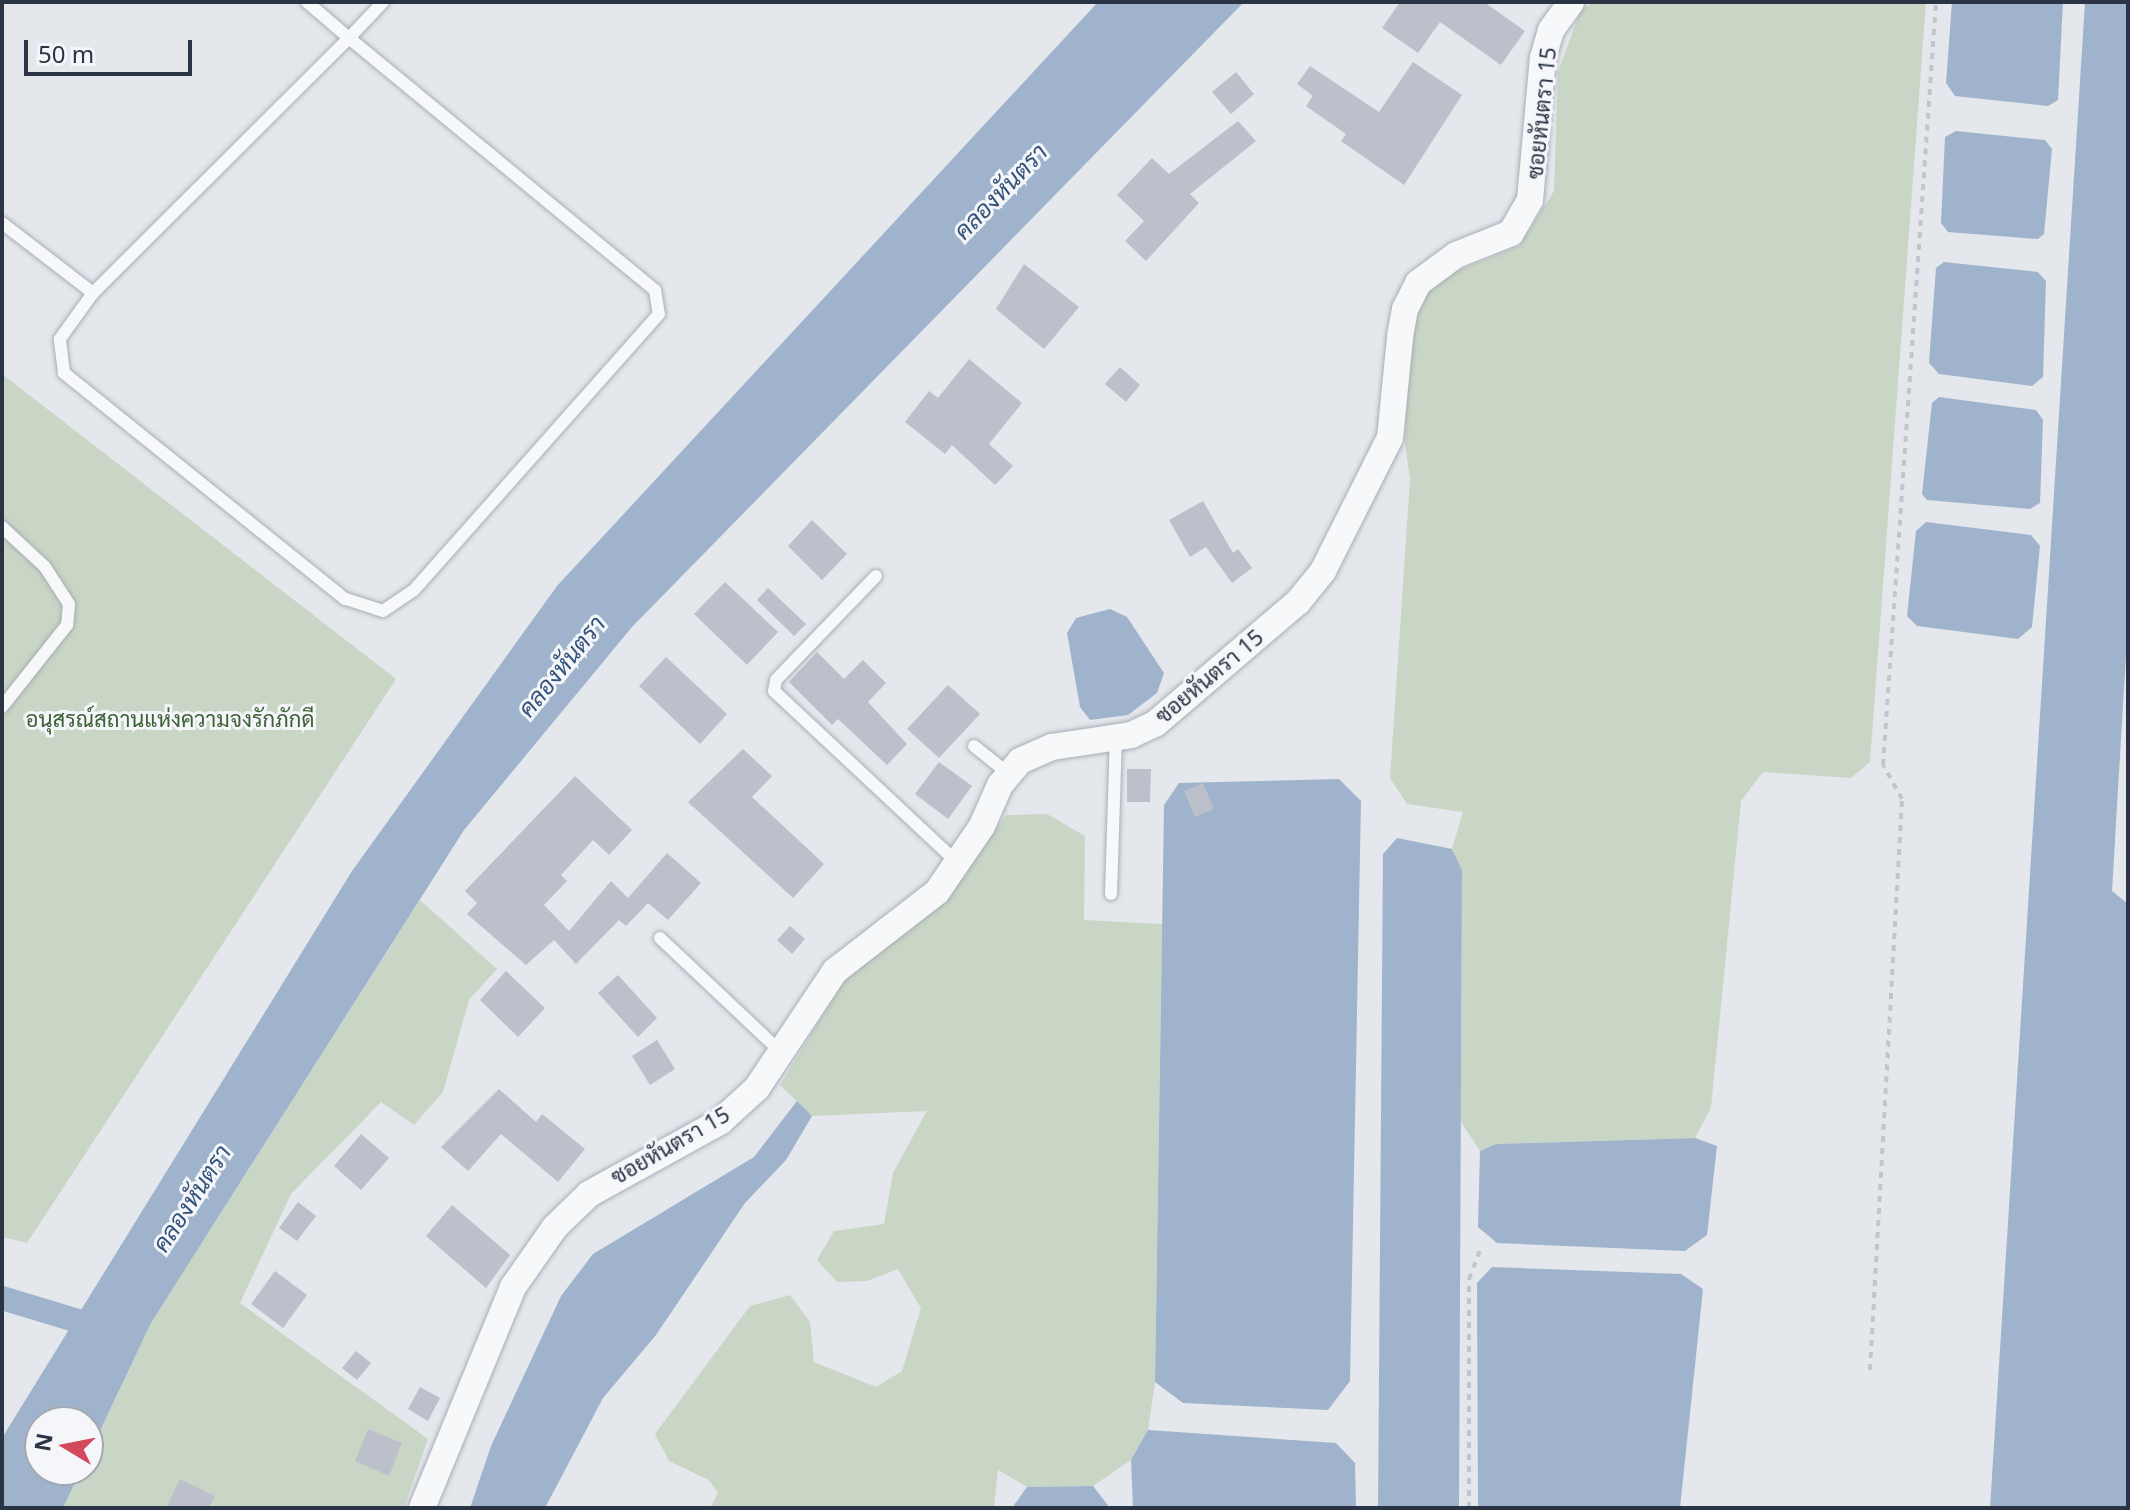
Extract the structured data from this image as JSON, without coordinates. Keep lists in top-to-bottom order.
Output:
{
  "streets": {
    "street": ["ซอยหันตรา 15"]
  },
  "water": ["คลองหันตรา"],
  "parks": ["อนุสรณ์สถานแห่งความจงรักภักดี"],
  "scale_bar": "50 m",
  "north": "left"
}
